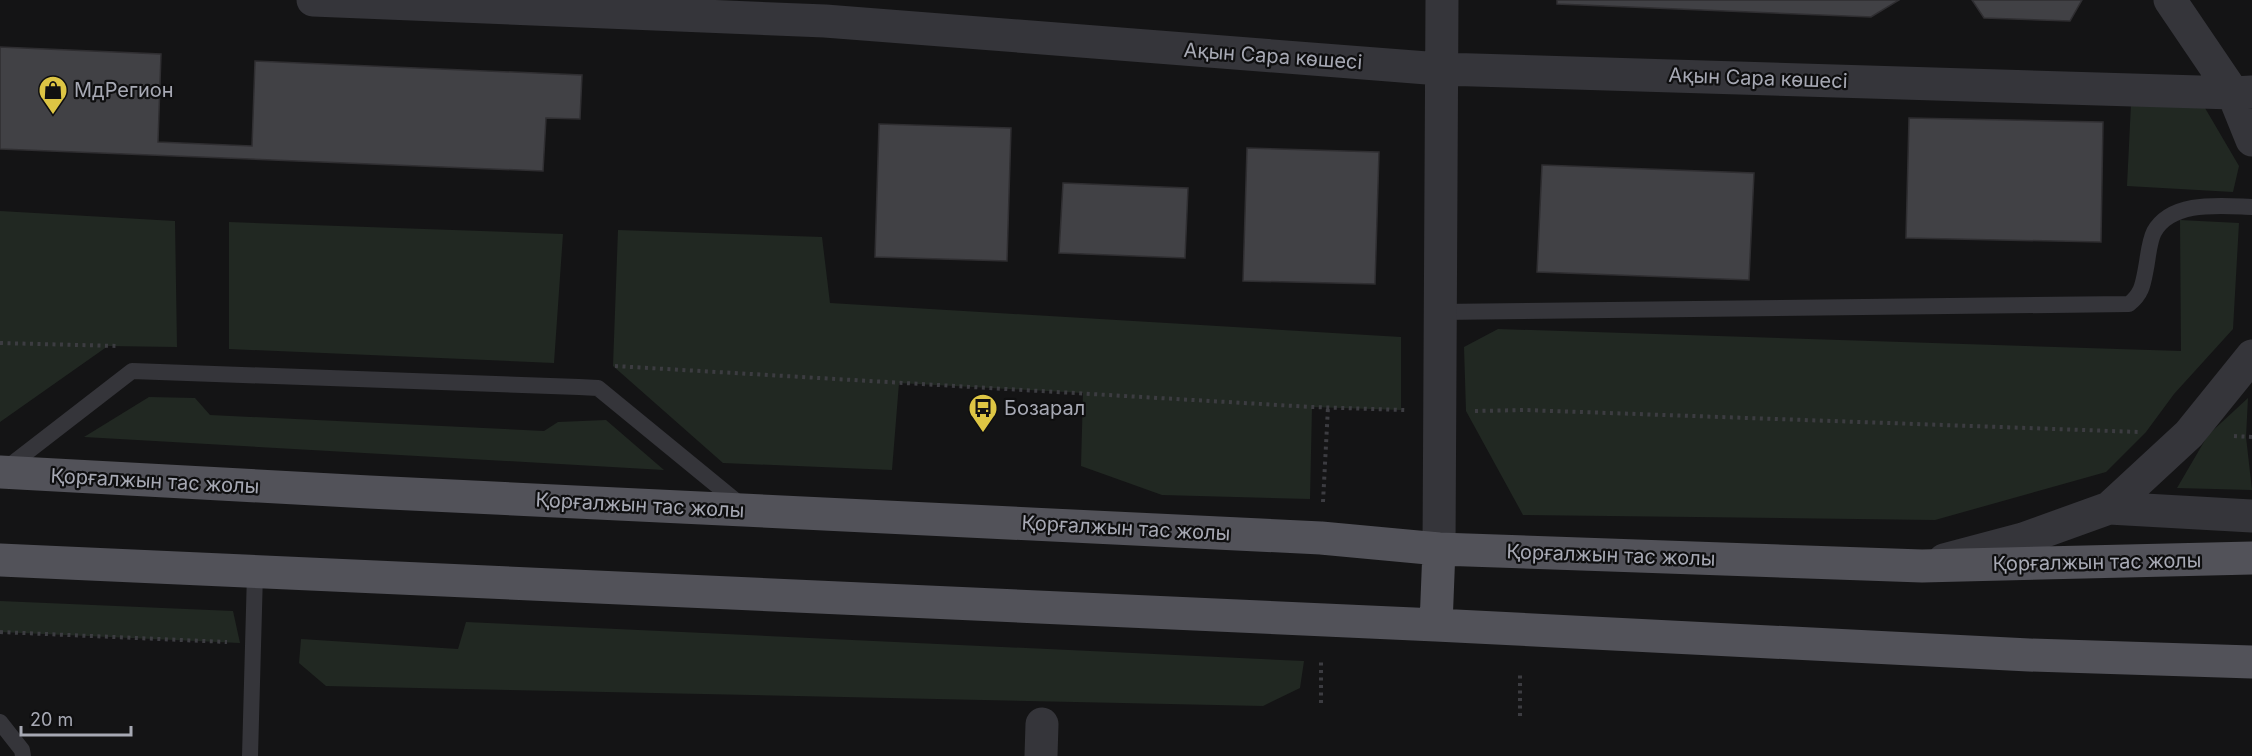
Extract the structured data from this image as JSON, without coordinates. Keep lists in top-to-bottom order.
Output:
{
  "streets": {
    "main road": ["Қорғалжын тас жолы"],
    "street": ["Ақын Сара көшесі"]
  },
  "places": {
    "shop": ["МдРегион"],
    "bus stop": ["Бозарал"]
  },
  "scale_bar": "20 m"
}
